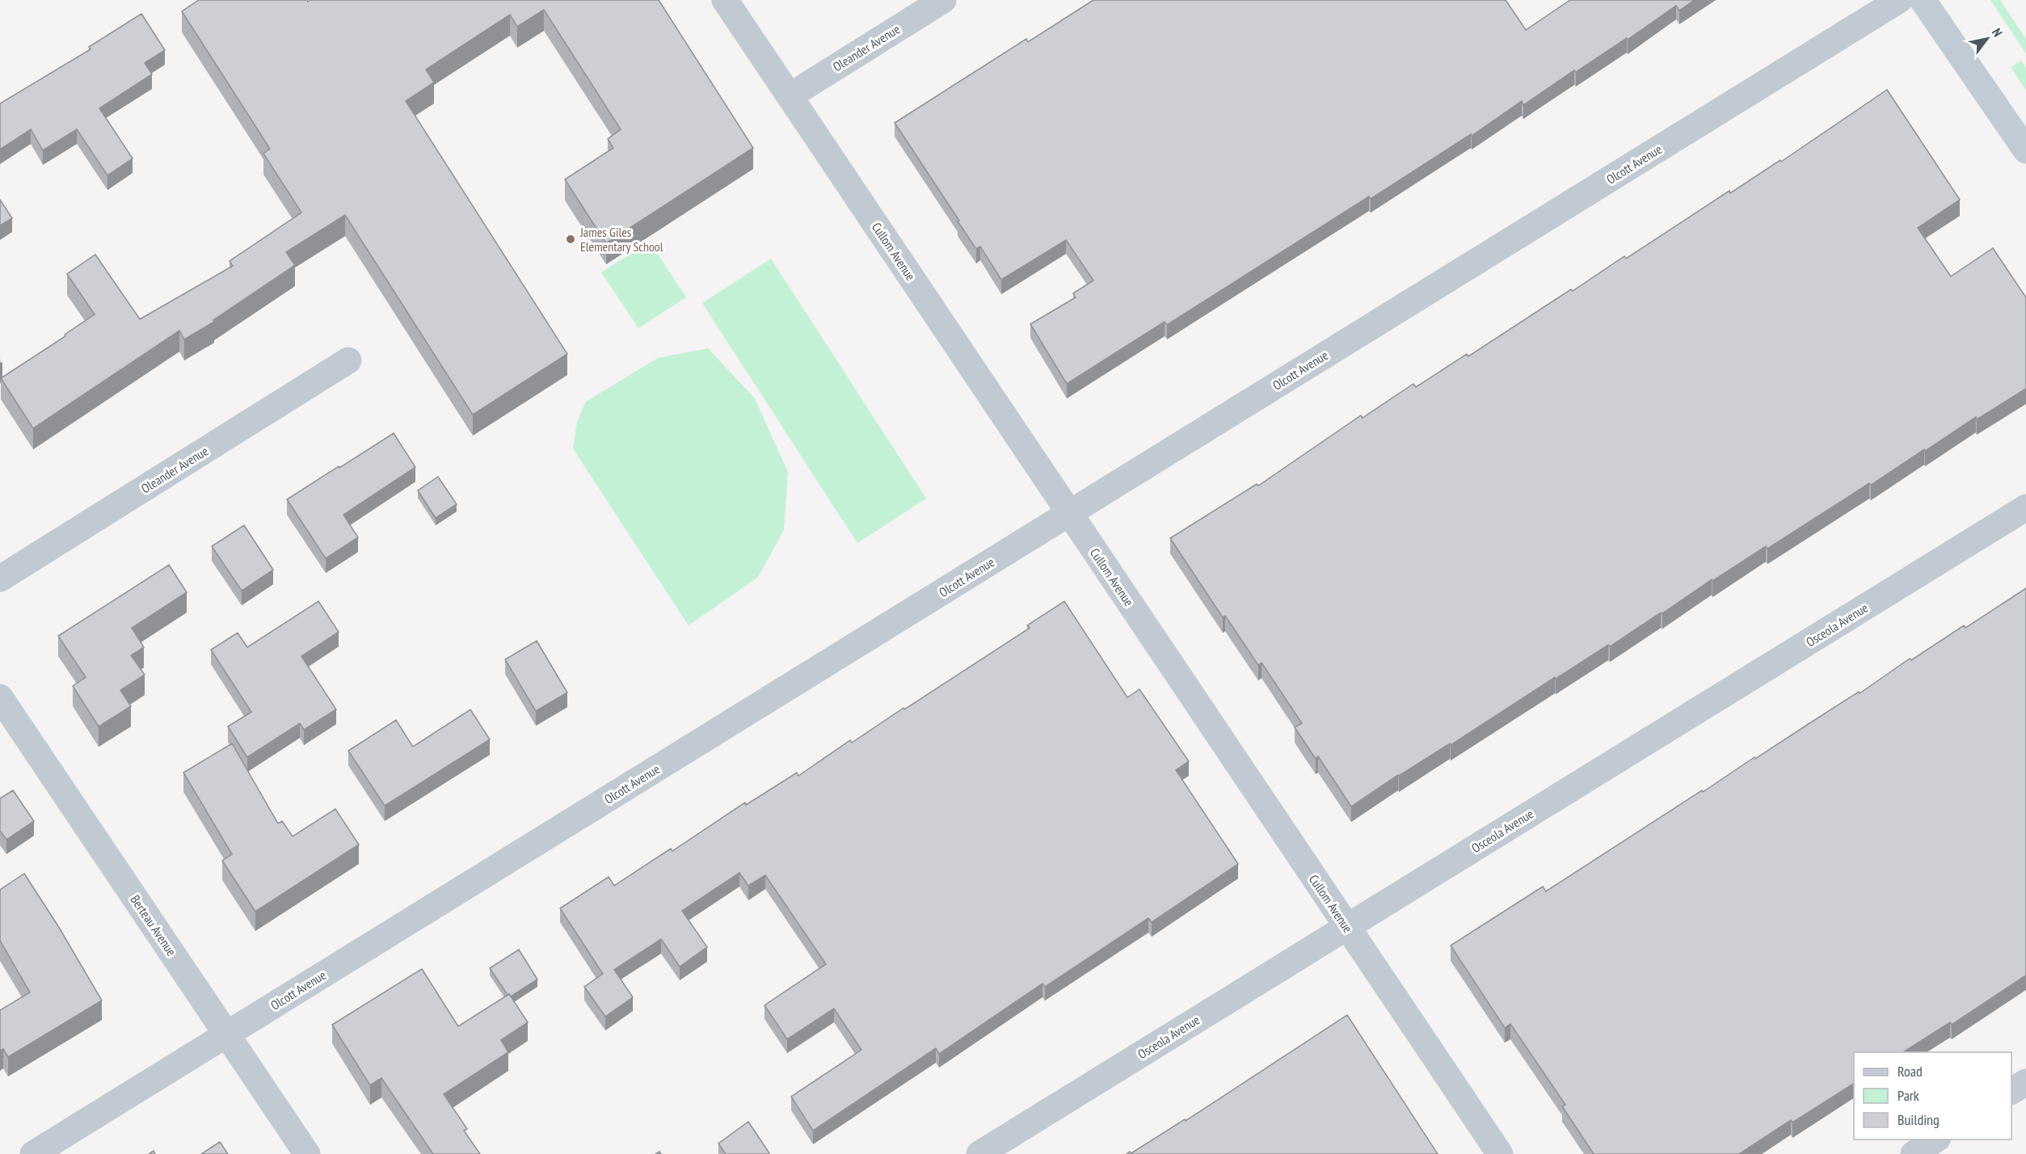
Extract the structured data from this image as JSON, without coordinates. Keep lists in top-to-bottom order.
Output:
{
  "streets": {
    "street": [
      "Oleander Avenue",
      "Olcott Avenue",
      "Cullom Avenue",
      "Osceola Avenue",
      "Berteau Avenue"
    ]
  },
  "crossings": [
    ["Oleander Avenue", "Cullom Avenue"],
    ["Olcott Avenue", "Cullom Avenue"],
    ["Olcott Avenue", "Berteau Avenue"],
    ["Cullom Avenue", "Osceola Avenue"]
  ],
  "places": ["James Giles Elementary School"],
  "legend": ["Road", "Park", "Building"],
  "north": "top right"
}
